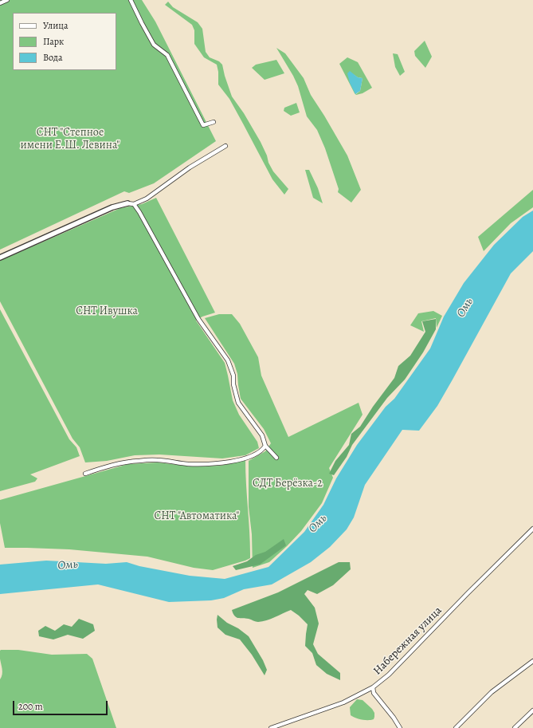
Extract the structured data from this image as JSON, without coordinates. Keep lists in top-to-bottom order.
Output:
{
  "streets": {
    "street": ["Набережная улица"]
  },
  "water": ["Омь"],
  "parks": [
    "СНТ \"Степное имени Е.Ш. Левина\"",
    "СНТ Ивушка",
    "СДТ Берёзка-2",
    "СНТ \"Автоматика\""
  ],
  "legend": ["Улица", "Парк", "Вода"],
  "scale_bar": "200 m"
}
